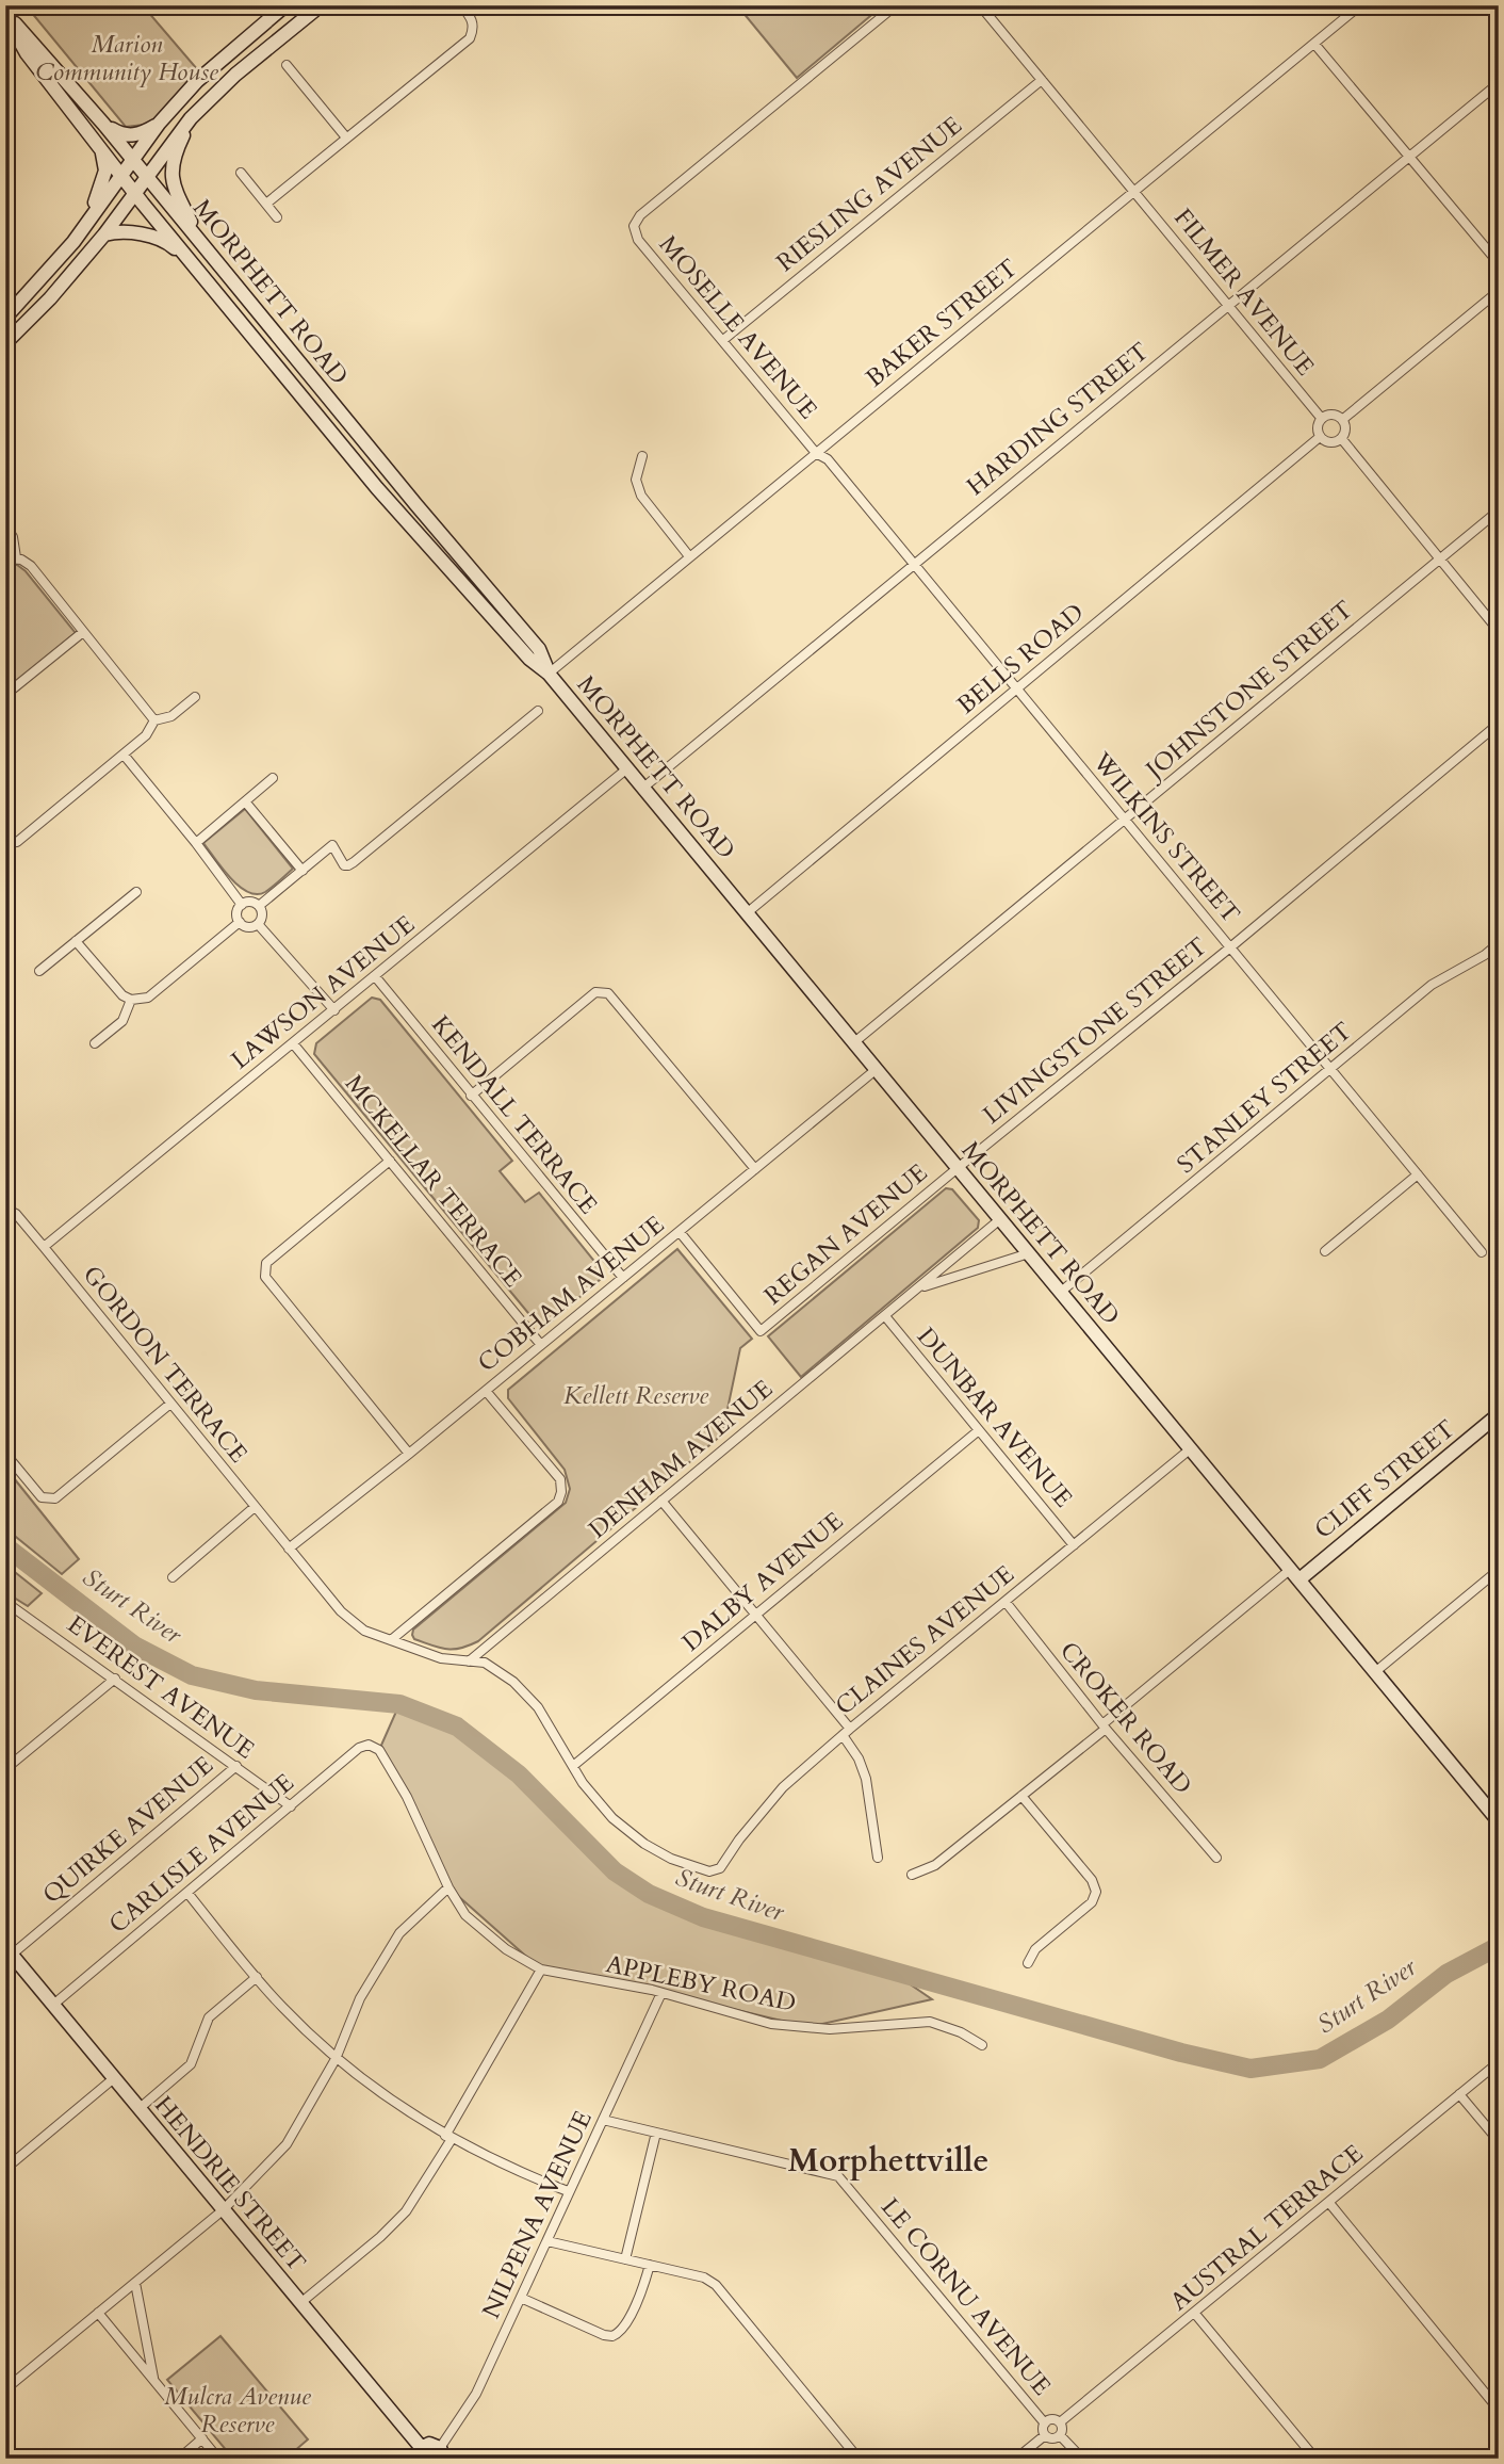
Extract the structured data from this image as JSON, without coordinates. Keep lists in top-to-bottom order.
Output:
{
  "streets": {
    "main road": ["MORPHETT ROAD", "CLIFF STREET", "HENDRIE STREET"],
    "street": [
      "RIESLING AVENUE",
      "FILMER AVENUE",
      "BAKER STREET",
      "MOSELLE AVENUE",
      "HARDING STREET",
      "BELLS ROAD",
      "JOHNSTONE STREET",
      "WILKINS STREET",
      "LAWSON AVENUE",
      "LIVINGSTONE STREET",
      "STANLEY STREET",
      "KENDALL TERRACE",
      "MCKELLAR TERRACE",
      "REGAN AVENUE",
      "COBHAM AVENUE",
      "GORDON TERRACE",
      "DUNBAR AVENUE",
      "DENHAM AVENUE",
      "DALBY AVENUE",
      "CLAINES AVENUE",
      "EVEREST AVENUE",
      "CROKER ROAD",
      "QUIRKE AVENUE",
      "CARLISLE AVENUE",
      "APPLEBY ROAD",
      "NILPENA AVENUE",
      "AUSTRAL TERRACE",
      "LE CORNU AVENUE"
    ]
  },
  "crossings": [
    ["RIESLING AVENUE", "FILMER AVENUE"],
    ["RIESLING AVENUE", "MOSELLE AVENUE"],
    ["MORPHETT ROAD", "BAKER STREET"],
    ["MORPHETT ROAD", "HARDING STREET"],
    ["MORPHETT ROAD", "BELLS ROAD"],
    ["MORPHETT ROAD", "JOHNSTONE STREET"],
    ["MORPHETT ROAD", "LAWSON AVENUE"],
    ["MORPHETT ROAD", "LIVINGSTONE STREET"],
    ["MORPHETT ROAD", "STANLEY STREET"],
    ["MORPHETT ROAD", "REGAN AVENUE"],
    ["MORPHETT ROAD", "COBHAM AVENUE"],
    ["MORPHETT ROAD", "DENHAM AVENUE"],
    ["MORPHETT ROAD", "CLIFF STREET"],
    ["MORPHETT ROAD", "CLAINES AVENUE"],
    ["FILMER AVENUE", "BAKER STREET"],
    ["FILMER AVENUE", "HARDING STREET"],
    ["FILMER AVENUE", "BELLS ROAD"],
    ["BAKER STREET", "MOSELLE AVENUE"],
    ["BAKER STREET", "WILKINS STREET"],
    ["MOSELLE AVENUE", "WILKINS STREET"],
    ["HARDING STREET", "WILKINS STREET"],
    ["BELLS ROAD", "WILKINS STREET"],
    ["JOHNSTONE STREET", "WILKINS STREET"],
    ["WILKINS STREET", "LIVINGSTONE STREET"],
    ["WILKINS STREET", "STANLEY STREET"],
    ["LAWSON AVENUE", "KENDALL TERRACE"],
    ["LAWSON AVENUE", "MCKELLAR TERRACE"],
    ["LAWSON AVENUE", "GORDON TERRACE"],
    ["LIVINGSTONE STREET", "REGAN AVENUE"],
    ["KENDALL TERRACE", "COBHAM AVENUE"],
    ["MCKELLAR TERRACE", "COBHAM AVENUE"],
    ["REGAN AVENUE", "COBHAM AVENUE"],
    ["COBHAM AVENUE", "GORDON TERRACE"],
    ["GORDON TERRACE", "DENHAM AVENUE"],
    ["GORDON TERRACE", "DALBY AVENUE"],
    ["GORDON TERRACE", "CLAINES AVENUE"],
    ["DUNBAR AVENUE", "DENHAM AVENUE"],
    ["DUNBAR AVENUE", "DALBY AVENUE"],
    ["DUNBAR AVENUE", "CLAINES AVENUE"],
    ["CLAINES AVENUE", "CROKER ROAD"],
    ["EVEREST AVENUE", "QUIRKE AVENUE"],
    ["EVEREST AVENUE", "CARLISLE AVENUE"],
    ["QUIRKE AVENUE", "HENDRIE STREET"],
    ["CARLISLE AVENUE", "APPLEBY ROAD"],
    ["CARLISLE AVENUE", "HENDRIE STREET"],
    ["APPLEBY ROAD", "NILPENA AVENUE"],
    ["NILPENA AVENUE", "LE CORNU AVENUE"],
    ["AUSTRAL TERRACE", "LE CORNU AVENUE"]
  ],
  "districts": ["Morphettville"],
  "water": ["Sturt River"],
  "parks": ["Marion Community House", "Kellett Reserve", "Mulcra Avenue Reserve"]
}
